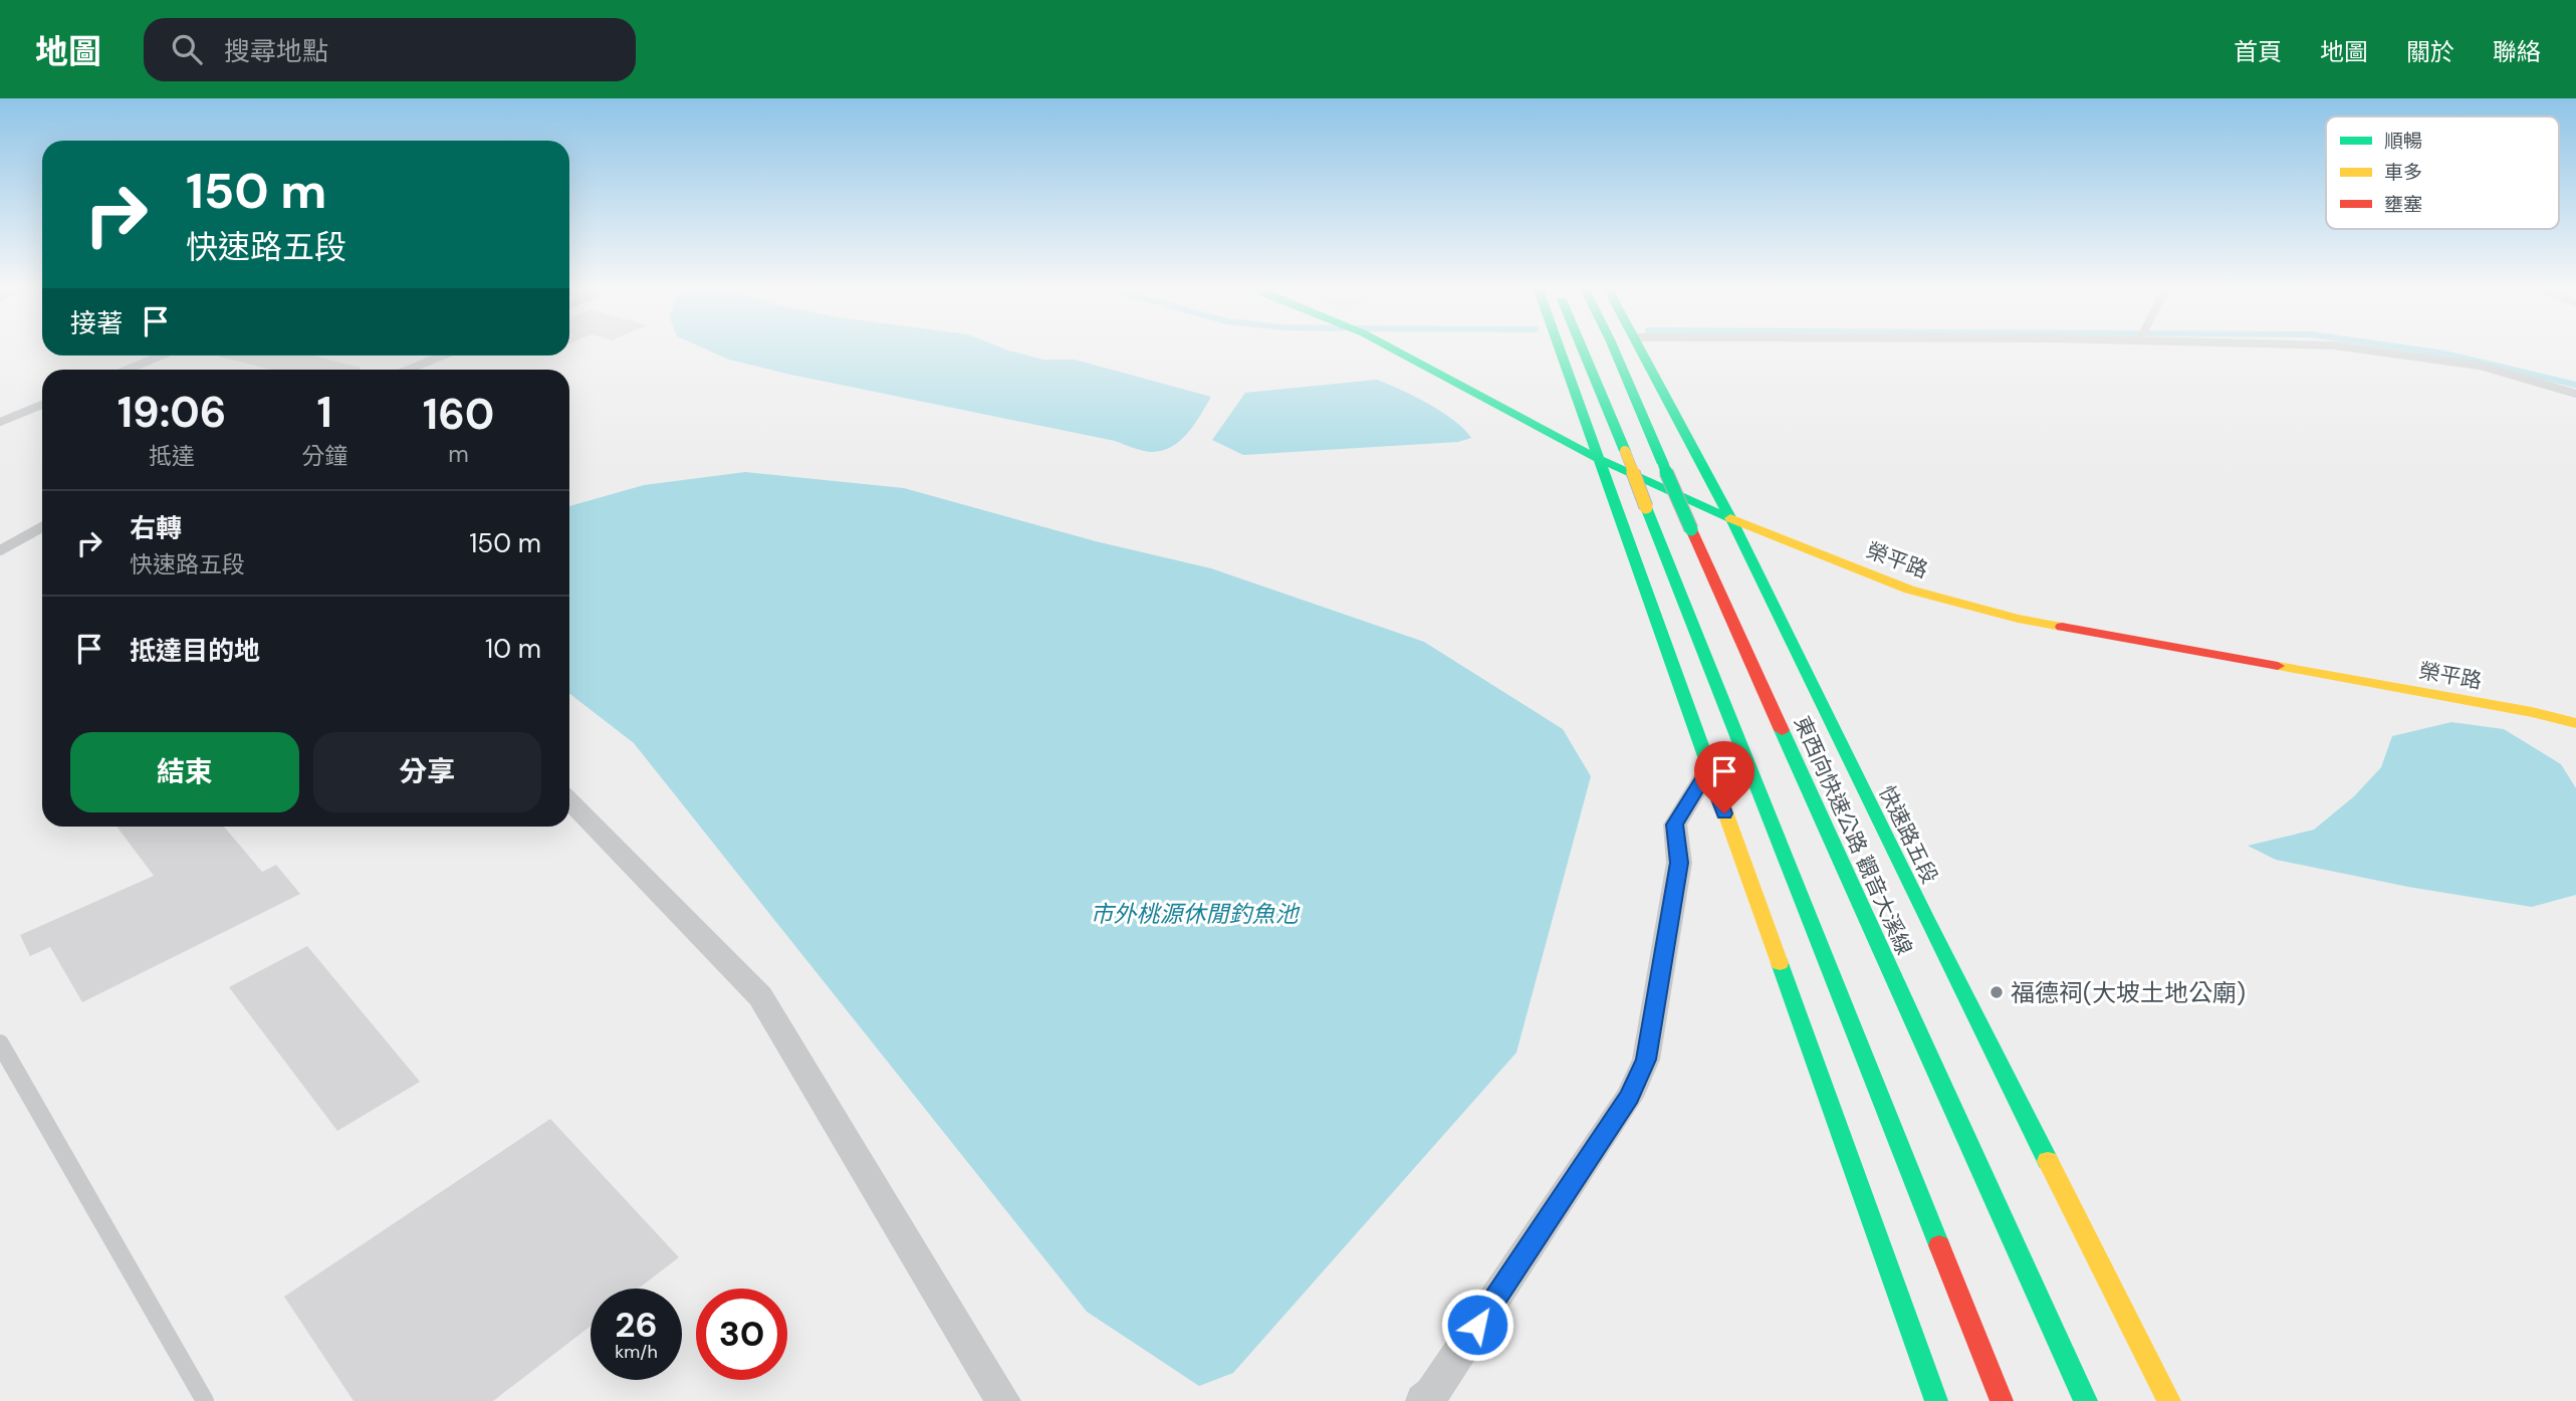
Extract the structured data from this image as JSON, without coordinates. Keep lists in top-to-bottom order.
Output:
{
  "streets": {
    "main road": ["榮平路", "快速路五段", "東西向快速公路 觀音大溪線"]
  },
  "crossings": [
    ["榮平路", "快速路五段"]
  ],
  "water": ["市外桃源休閒釣魚池"],
  "places": ["福德祠(大坡土地公廟)"],
  "legend": ["順暢", "車多", "壅塞"],
  "page": {
    "header": "地圖",
    "search": "搜尋地點",
    "nav": [
      "首頁",
      "地圖",
      "關於",
      "聯絡"
    ],
    "turn": ["150 m", "快速路五段"],
    "then": "接著",
    "eta": [
      "19:06",
      "抵達",
      "1",
      "分鐘",
      "160",
      "m"
    ],
    "list": [
      {
        "name": "右轉",
        "note": "快速路五段",
        "value": "150 m"
      },
      {
        "name": "抵達目的地",
        "value": "10 m"
      }
    ],
    "buttons": ["結束", "分享"],
    "speed": "26 km/h",
    "limit": "30"
  }
}
